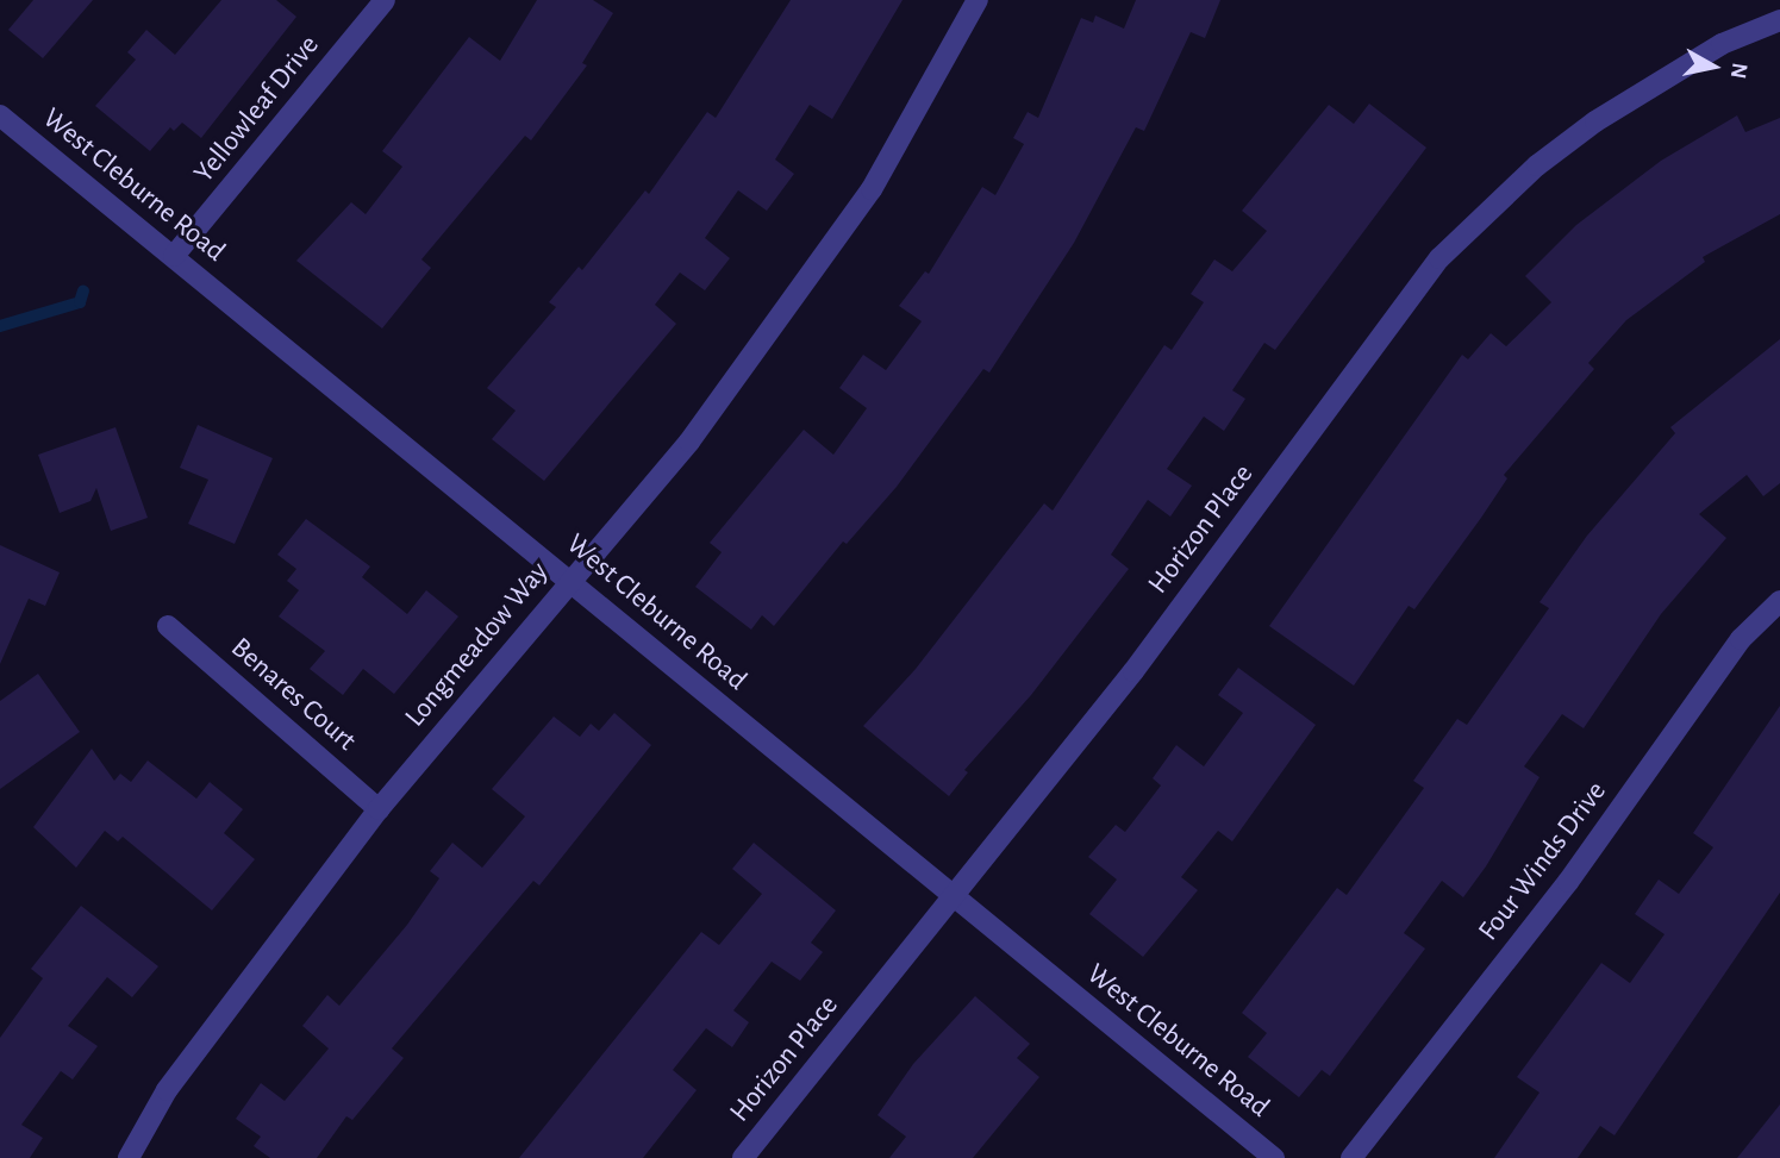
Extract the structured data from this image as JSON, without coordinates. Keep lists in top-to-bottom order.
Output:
{
  "streets": {
    "street": [
      "Yellowleaf Drive",
      "West Cleburne Road",
      "Horizon Place",
      "Longmeadow Way",
      "Benares Court",
      "Four Winds Drive"
    ]
  },
  "crossings": [
    ["Yellowleaf Drive", "West Cleburne Road"],
    ["West Cleburne Road", "Horizon Place"],
    ["West Cleburne Road", "Longmeadow Way"],
    ["Longmeadow Way", "Benares Court"]
  ],
  "north": "right"
}
